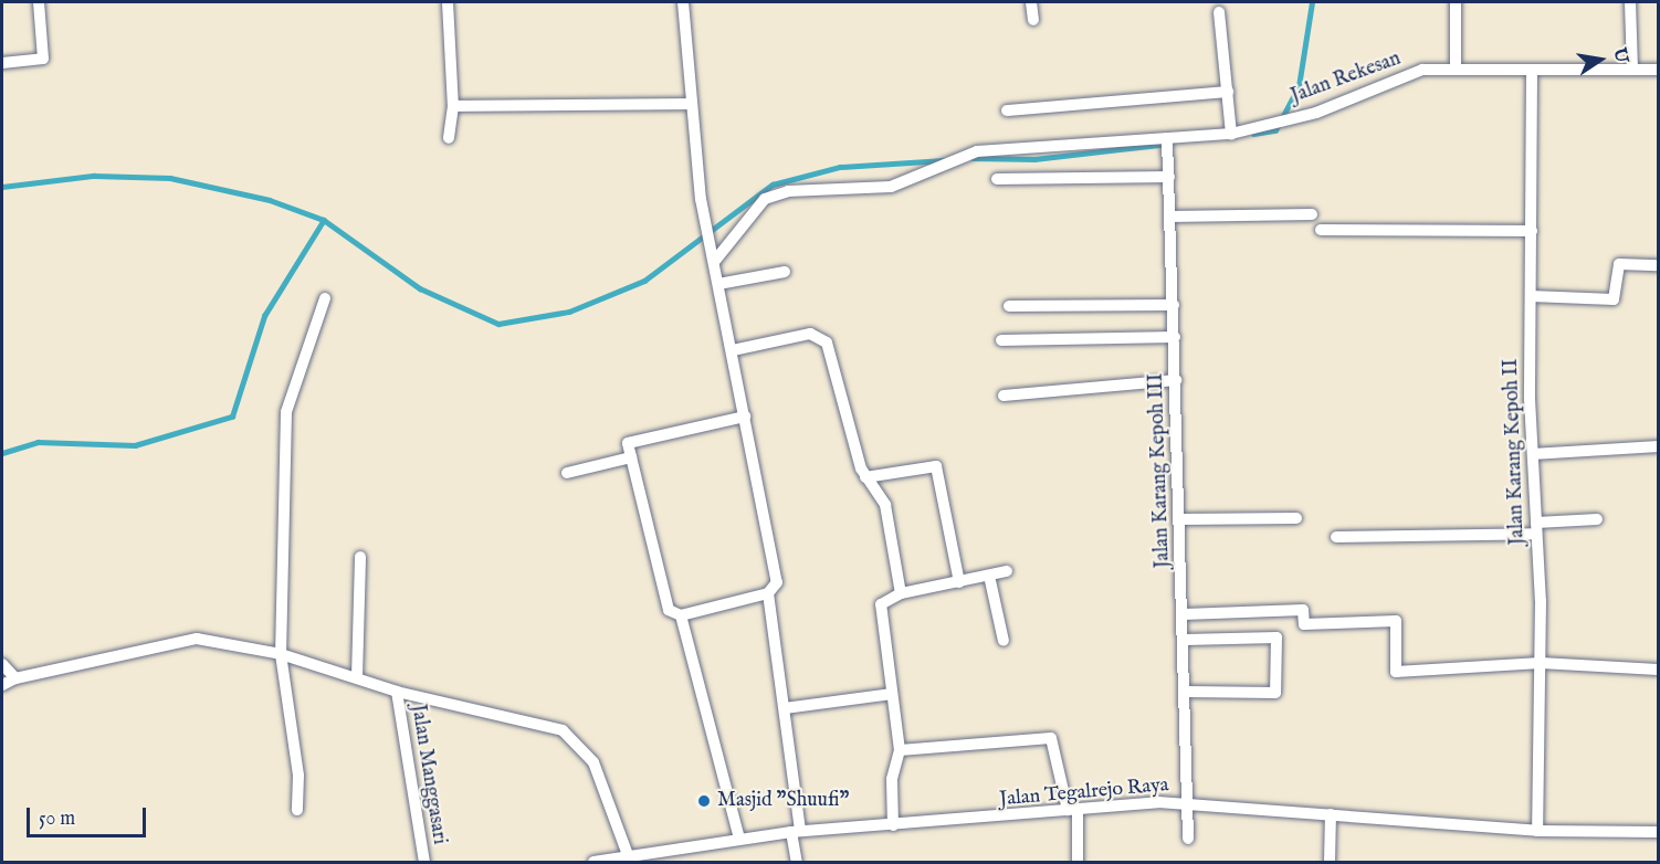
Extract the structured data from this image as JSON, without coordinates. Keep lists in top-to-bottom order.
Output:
{
  "streets": {
    "street": [
      "Jalan Rekesan",
      "Jalan Karang Kepoh II",
      "Jalan Karang Kepoh III",
      "Jalan Manggasari",
      "Jalan Tegalrejo Raya"
    ]
  },
  "crossings": [
    ["Jalan Rekesan", "Jalan Karang Kepoh II"],
    ["Jalan Rekesan", "Jalan Karang Kepoh III"],
    ["Jalan Karang Kepoh II", "Jalan Tegalrejo Raya"],
    ["Jalan Karang Kepoh III", "Jalan Tegalrejo Raya"]
  ],
  "places": ["Masjid \"Shuufi\""],
  "scale_bar": "50 m",
  "north": "right"
}
